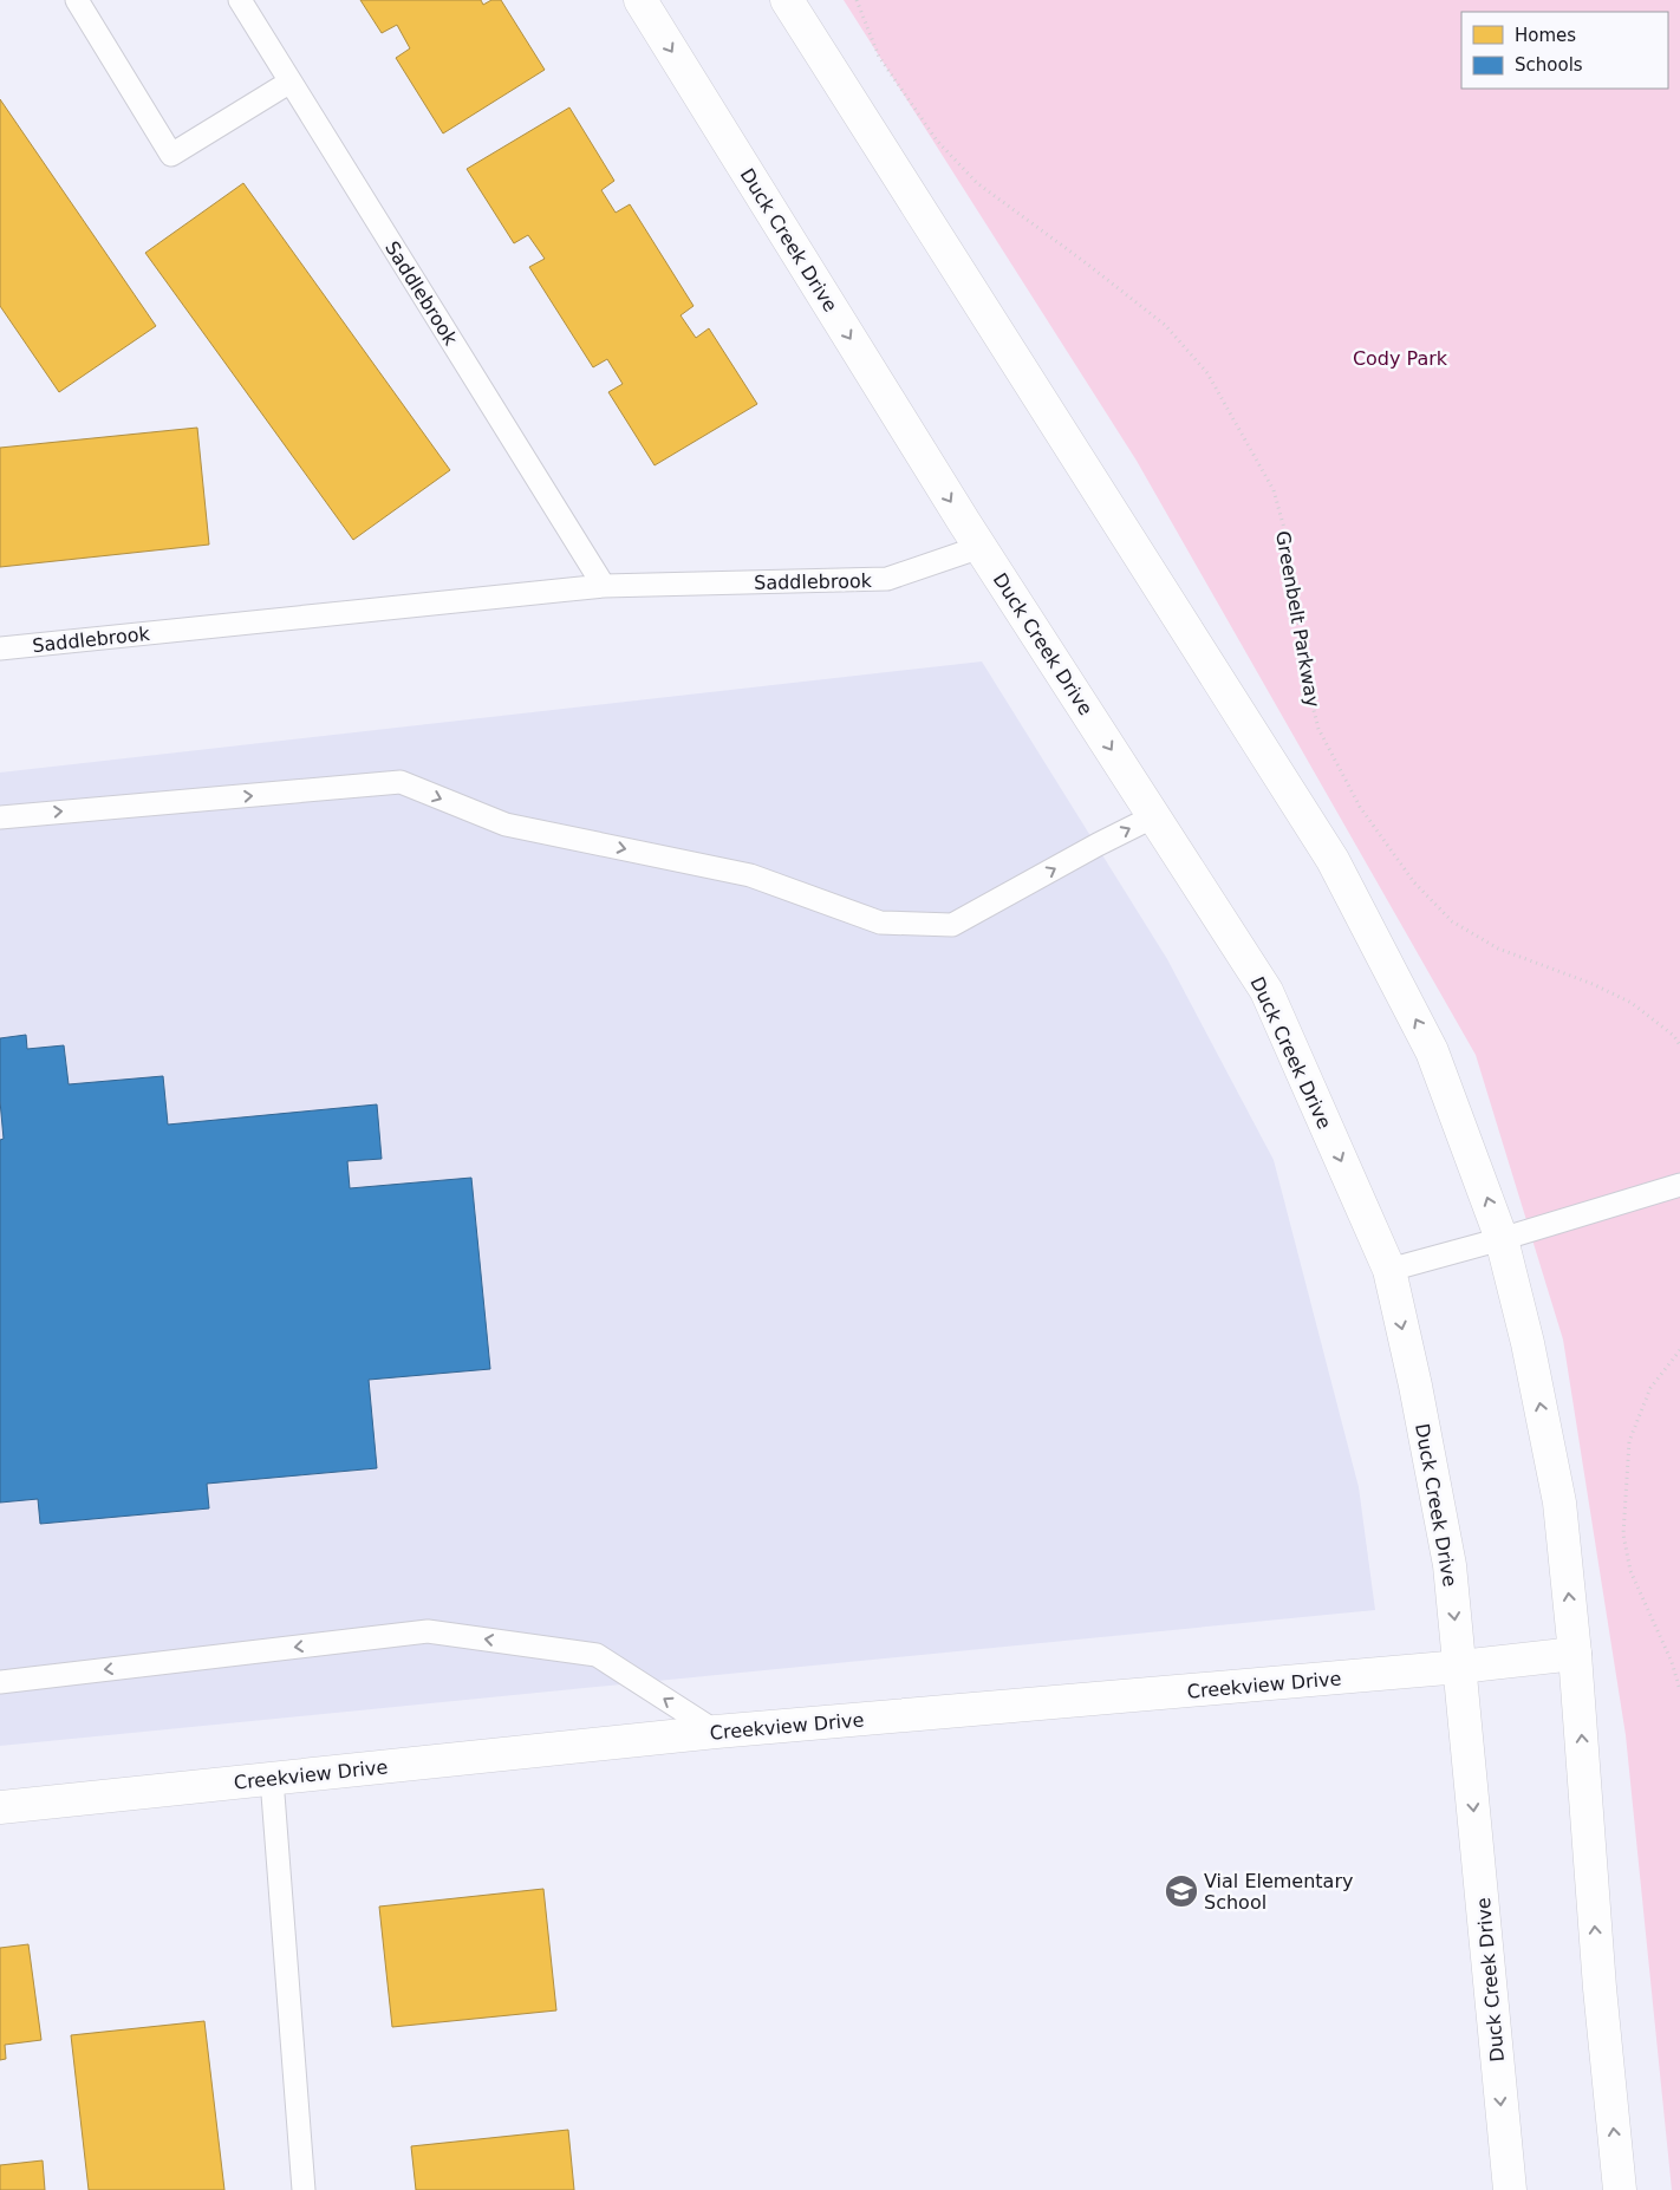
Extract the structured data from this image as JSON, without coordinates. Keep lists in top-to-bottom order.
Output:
{
  "streets": {
    "main road": ["Duck Creek Drive", "Creekview Drive"],
    "lane": ["Saddlebrook"],
    "path": ["Greenbelt Parkway"]
  },
  "crossings": [
    ["Duck Creek Drive", "Saddlebrook"],
    ["Duck Creek Drive", "Creekview Drive"]
  ],
  "parks": ["Cody Park"],
  "places": {
    "school or university": ["Vial Elementary School"]
  },
  "legend": ["Homes", "Schools"]
}
